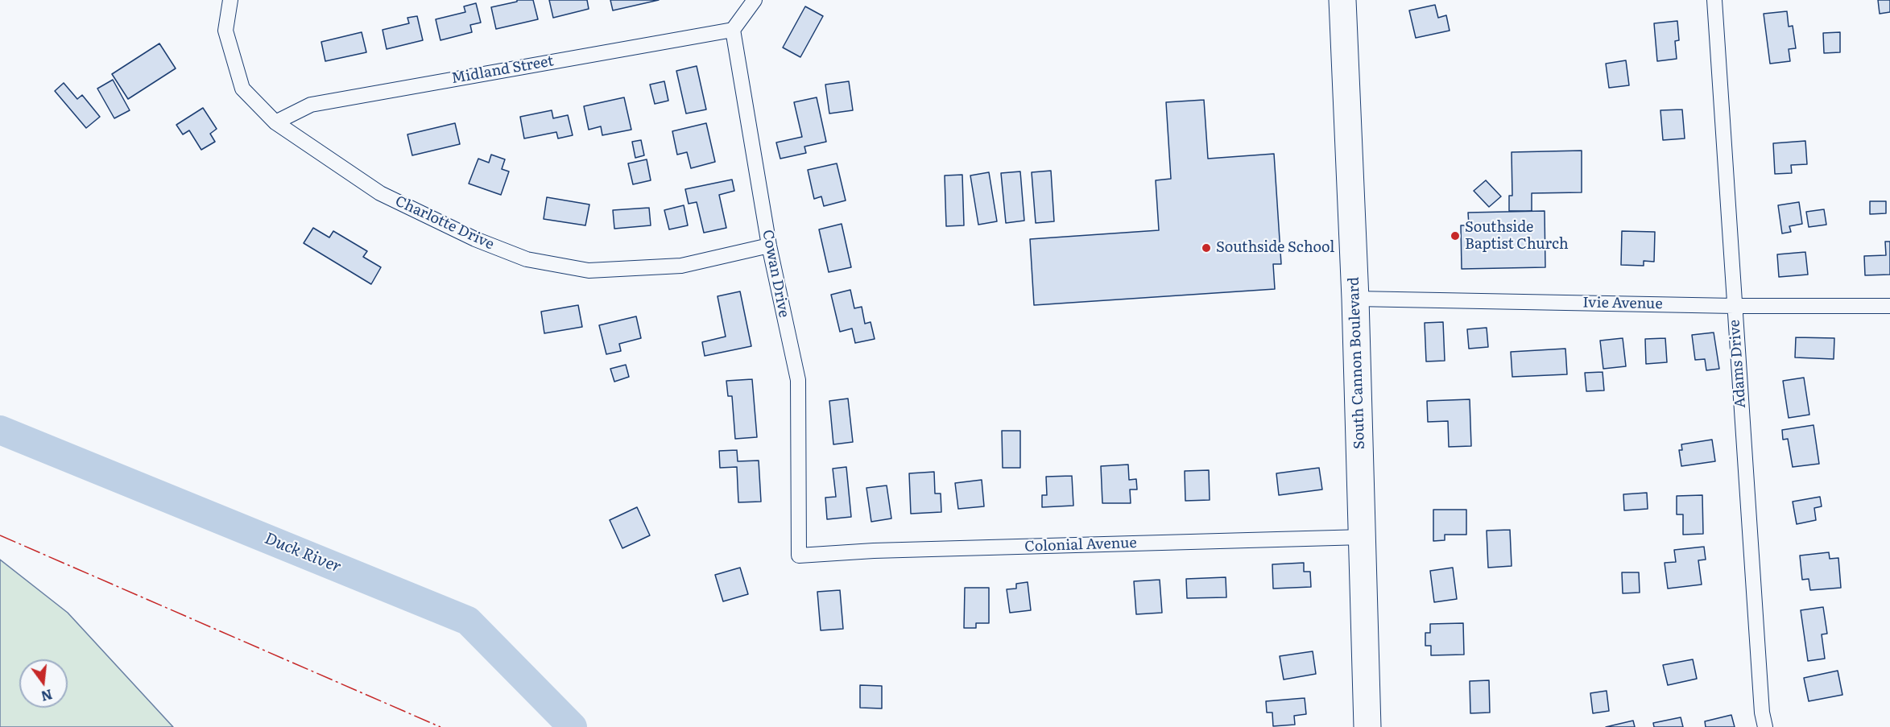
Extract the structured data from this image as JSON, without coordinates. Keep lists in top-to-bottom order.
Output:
{
  "streets": {
    "highway": ["South Cannon Boulevard"],
    "street": [
      "Midland Street",
      "Charlotte Drive",
      "Cowan Drive",
      "Ivie Avenue",
      "Adams Drive",
      "Colonial Avenue"
    ]
  },
  "crossings": [
    ["Midland Street", "Charlotte Drive"],
    ["Midland Street", "Cowan Drive"],
    ["Charlotte Drive", "Cowan Drive"],
    ["Cowan Drive", "Colonial Avenue"],
    ["Ivie Avenue", "South Cannon Boulevard"],
    ["Ivie Avenue", "Adams Drive"],
    ["South Cannon Boulevard", "Colonial Avenue"]
  ],
  "water": ["Duck River"],
  "places": ["Southside Baptist Church", "Southside School"],
  "north": "bottom"
}
